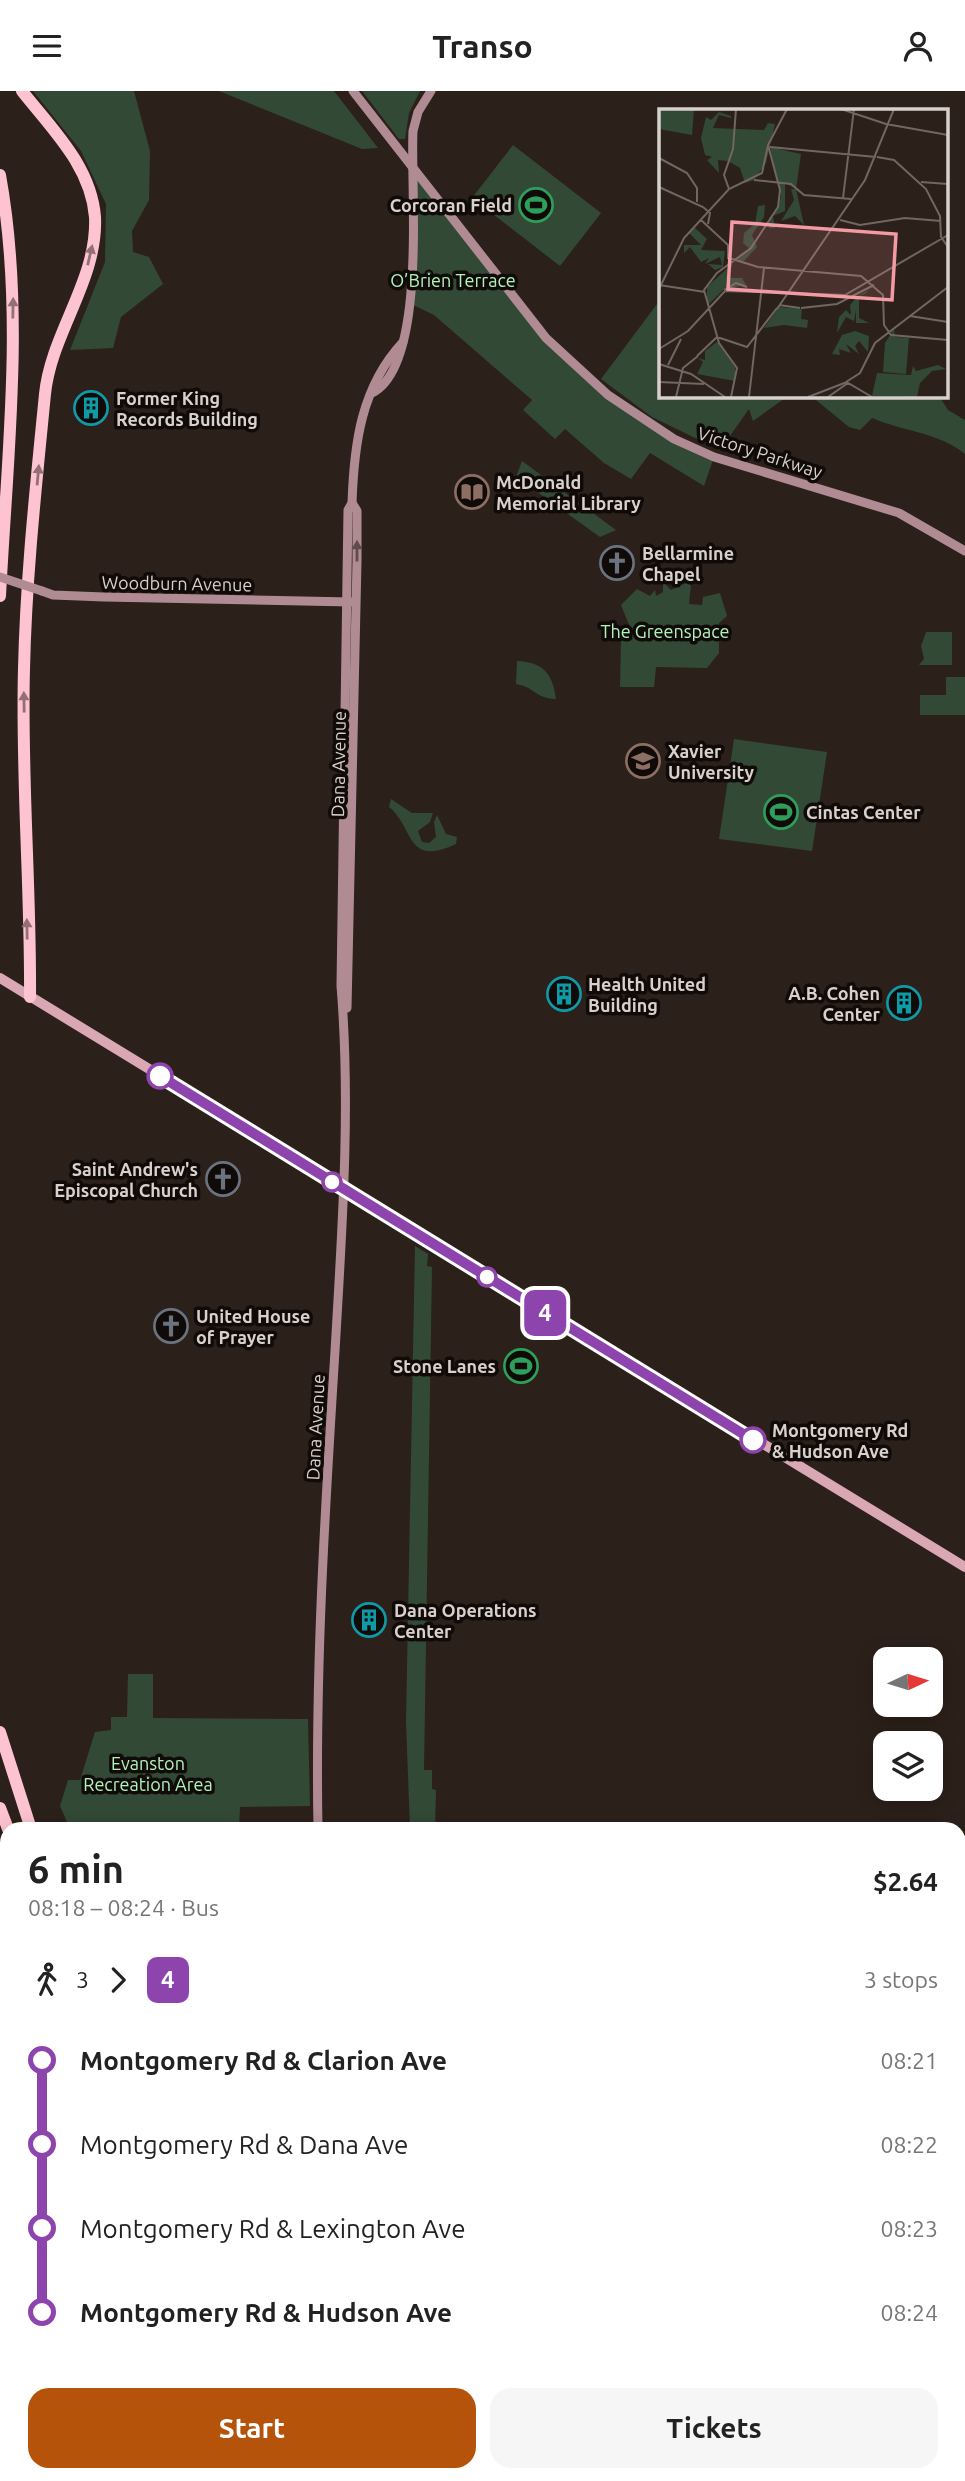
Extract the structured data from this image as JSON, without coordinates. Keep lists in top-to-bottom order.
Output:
{
  "streets": {
    "street": ["Victory Parkway", "Woodburn Avenue", "Dana Avenue"]
  },
  "crossings": [
    ["Victory Parkway", "Dana Avenue"],
    ["Woodburn Avenue", "Dana Avenue"]
  ],
  "parks": ["O’Brien Terrace", "The Greenspace", "Evanston Recreation Area"],
  "places": {
    "sports": ["Corcoran Field", "Cintas Center", "Stone Lanes"],
    "building": [
      "Former King Records Building",
      "Health United Building",
      "A.B. Cohen Center",
      "Dana Operations Center"
    ],
    "library": ["McDonald Memorial Library"],
    "church": ["Bellarmine Chapel", "Saint Andrew's Episcopal Church", "United House of Prayer"],
    "school or university": ["Xavier University"],
    "other": ["Montgomery Rd & Hudson Ave"]
  },
  "lines": ["bus line 4"],
  "north": "right",
  "page": {
    "header": "Transo",
    "on_map": "4",
    "heading": ["6 min", "08:18 – 08:24 · Bus", "$2.64"],
    "legs": ["3", "4", "3 stops"],
    "list": [
      {
        "name": "Montgomery Rd & Clarion Ave",
        "value": "08:21"
      },
      {
        "name": "Montgomery Rd & Dana Ave",
        "value": "08:22"
      },
      {
        "name": "Montgomery Rd & Lexington Ave",
        "value": "08:23"
      },
      {
        "name": "Montgomery Rd & Hudson Ave",
        "value": "08:24"
      }
    ],
    "buttons": ["Start", "Tickets"]
  }
}
